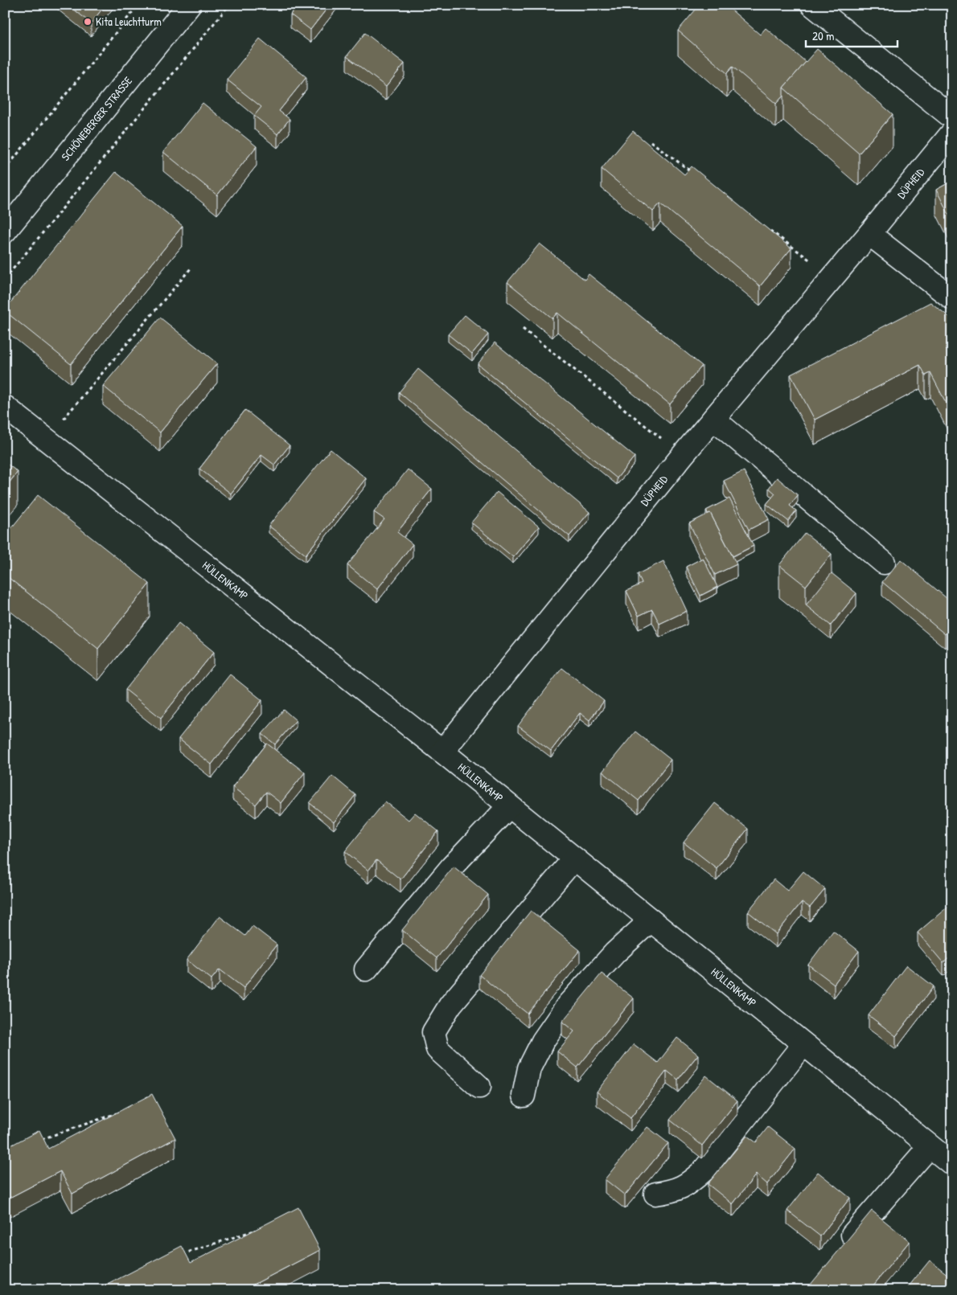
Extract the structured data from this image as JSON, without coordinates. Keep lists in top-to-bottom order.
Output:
{
  "streets": {
    "street": ["SCHÖNEBERGER STRASSE", "DÜPHEID", "HÜLLENKAMP"]
  },
  "crossings": [
    ["DÜPHEID", "HÜLLENKAMP"]
  ],
  "places": ["Kita Leuchtturm"],
  "scale_bar": "20 m"
}
